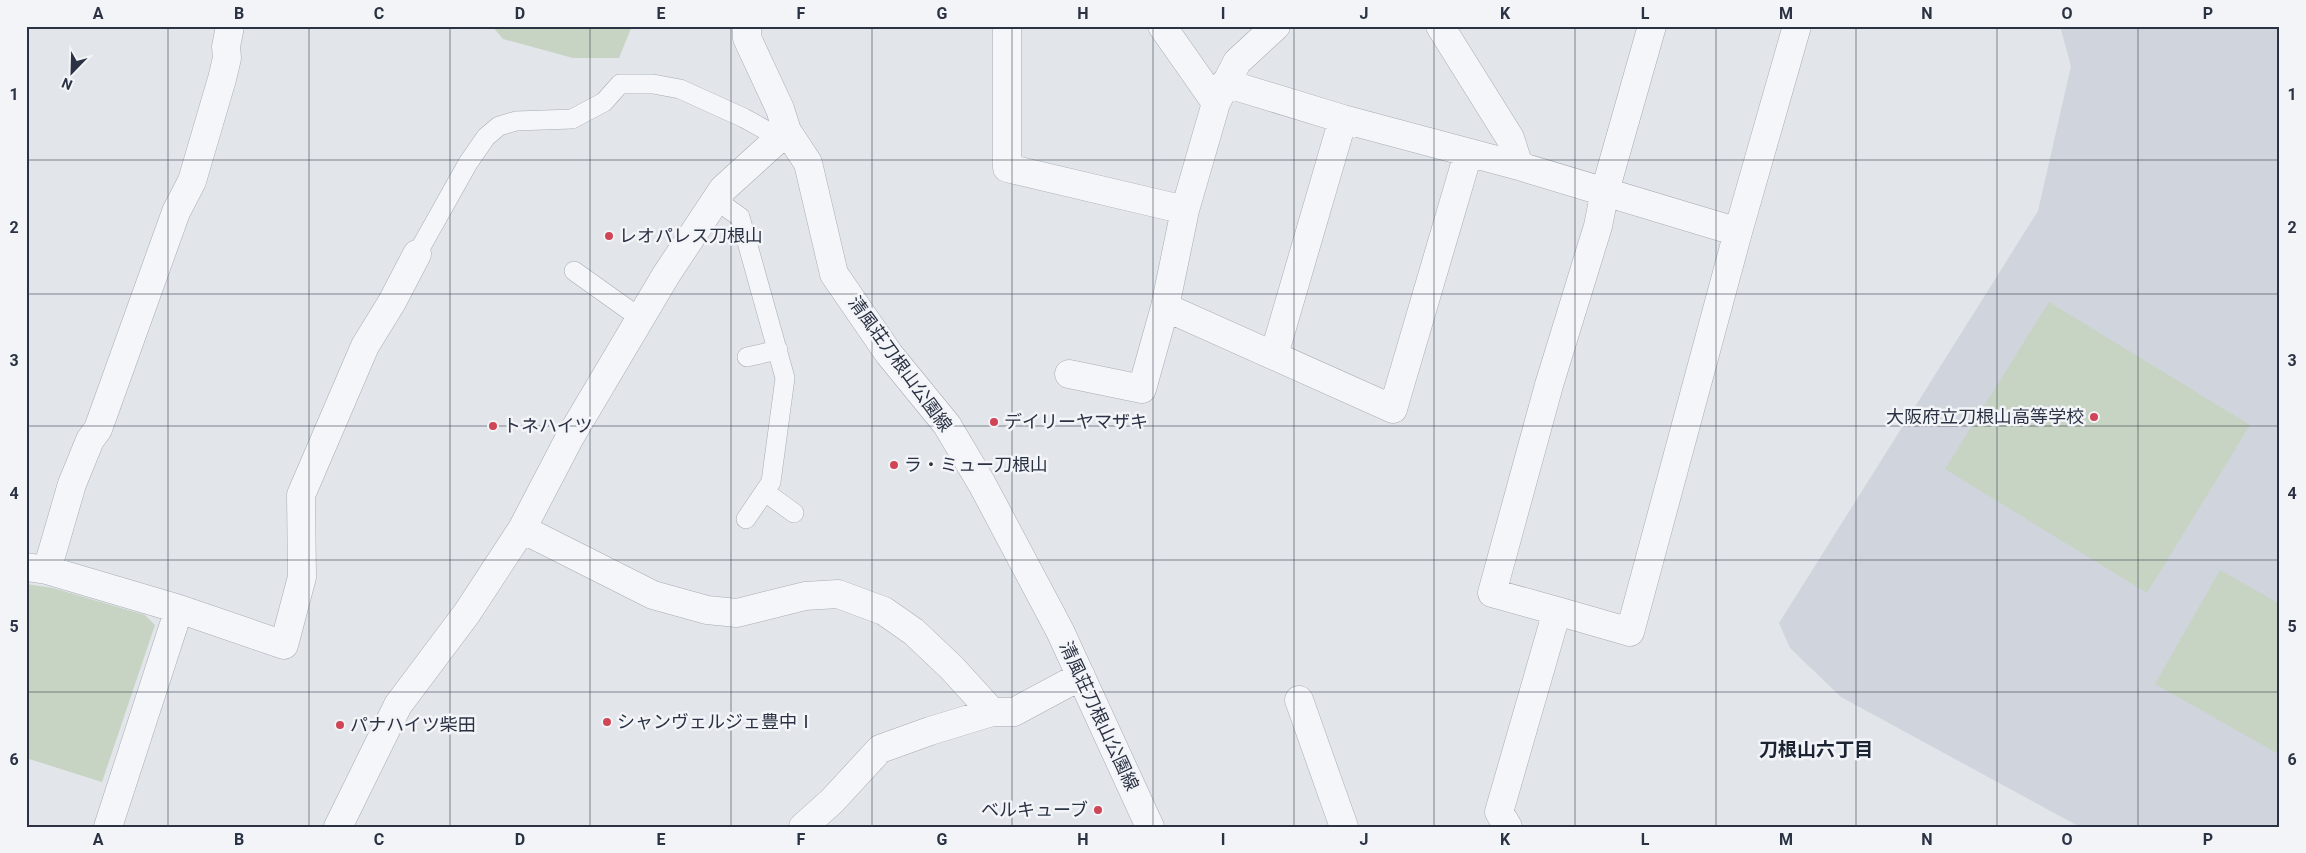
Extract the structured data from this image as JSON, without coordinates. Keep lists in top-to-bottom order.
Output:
{
  "streets": {
    "street": ["清風荘刀根山公園線"]
  },
  "districts": ["刀根山六丁目"],
  "places": [
    "レオパレス刀根山",
    "大阪府立刀根山高等学校",
    "デイリーヤマザキ",
    "トネハイツ",
    "ラ・ミュー刀根山",
    "シャンヴェルジェ豊中Ⅰ",
    "パナハイツ柴田",
    "ベルキューブ"
  ],
  "north": "bottom left",
  "grid": {
    "columns": [
      "A",
      "B",
      "C",
      "D",
      "E",
      "F",
      "G",
      "H",
      "I",
      "J",
      "K",
      "L",
      "M",
      "N",
      "O",
      "P"
    ],
    "rows": [
      "1",
      "2",
      "3",
      "4",
      "5",
      "6"
    ]
  }
}
